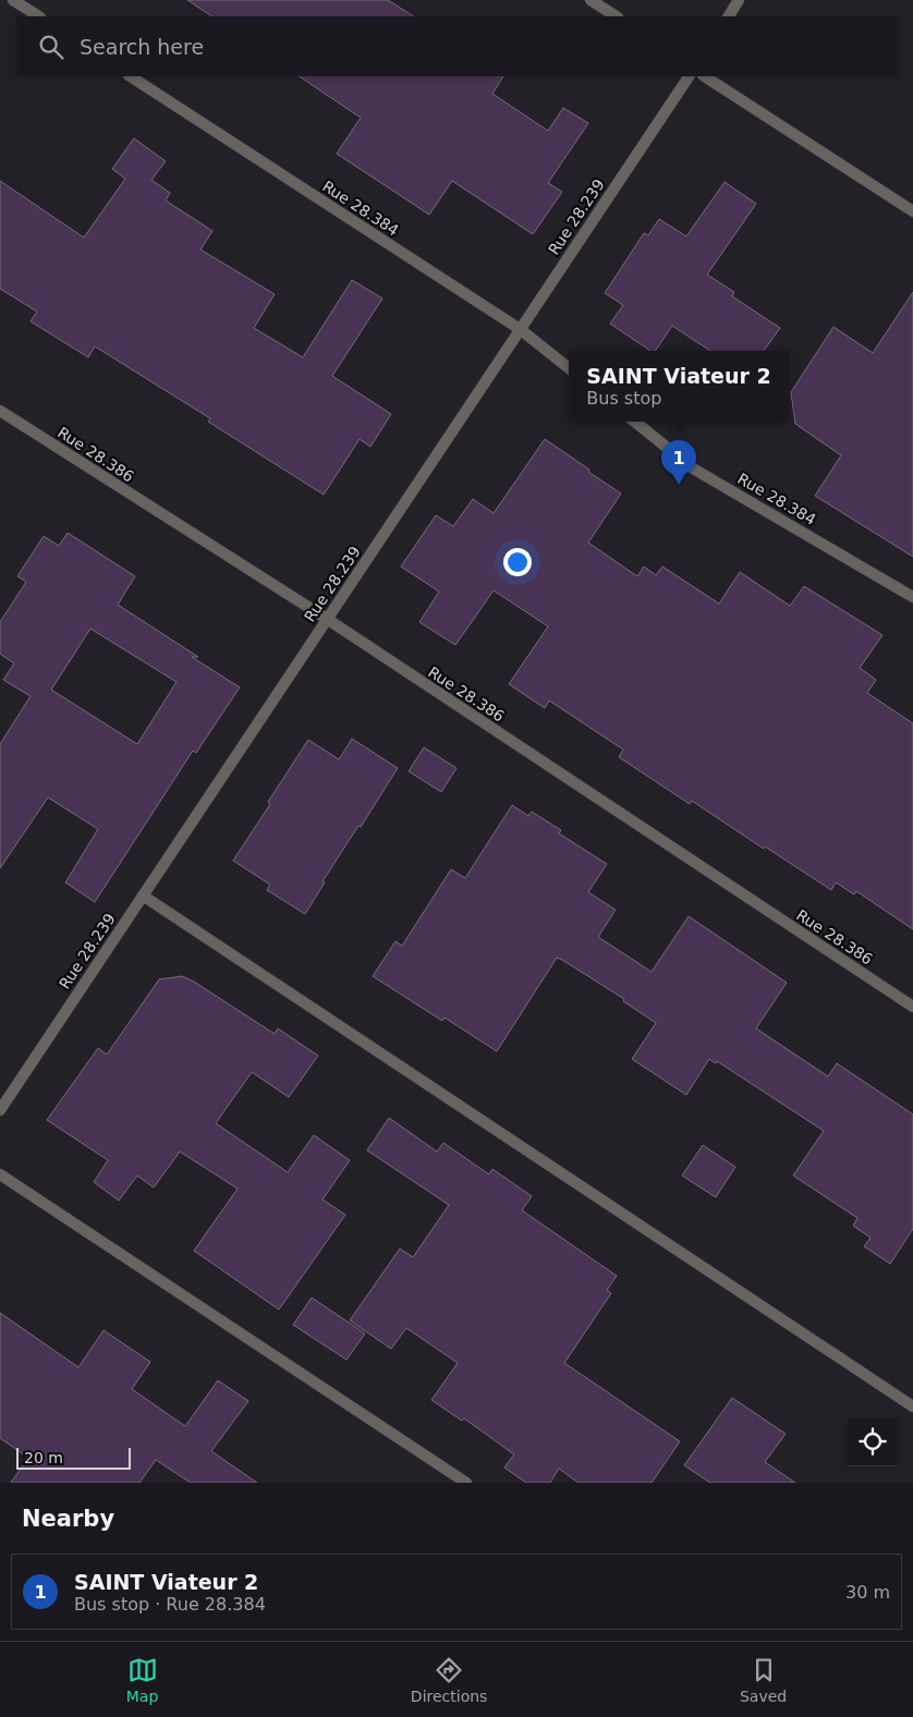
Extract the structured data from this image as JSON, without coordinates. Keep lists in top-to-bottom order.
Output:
{
  "streets": {
    "street": ["Rue 28.384", "Rue 28.239", "Rue 28.386"]
  },
  "crossings": [
    ["Rue 28.384", "Rue 28.239"],
    ["Rue 28.239", "Rue 28.386"]
  ],
  "scale_bar": "20 m",
  "page": {
    "search": "Search here",
    "popup": ["SAINT Viateur 2", "Bus stop"],
    "pins": "1",
    "scale": "20 m",
    "heading": "Nearby",
    "list": [
      {
        "mark": "1",
        "name": "SAINT Viateur 2",
        "note": "Bus stop · Rue 28.384",
        "value": "30 m"
      }
    ],
    "nav": ["Map", "Directions", "Saved"]
  }
}
